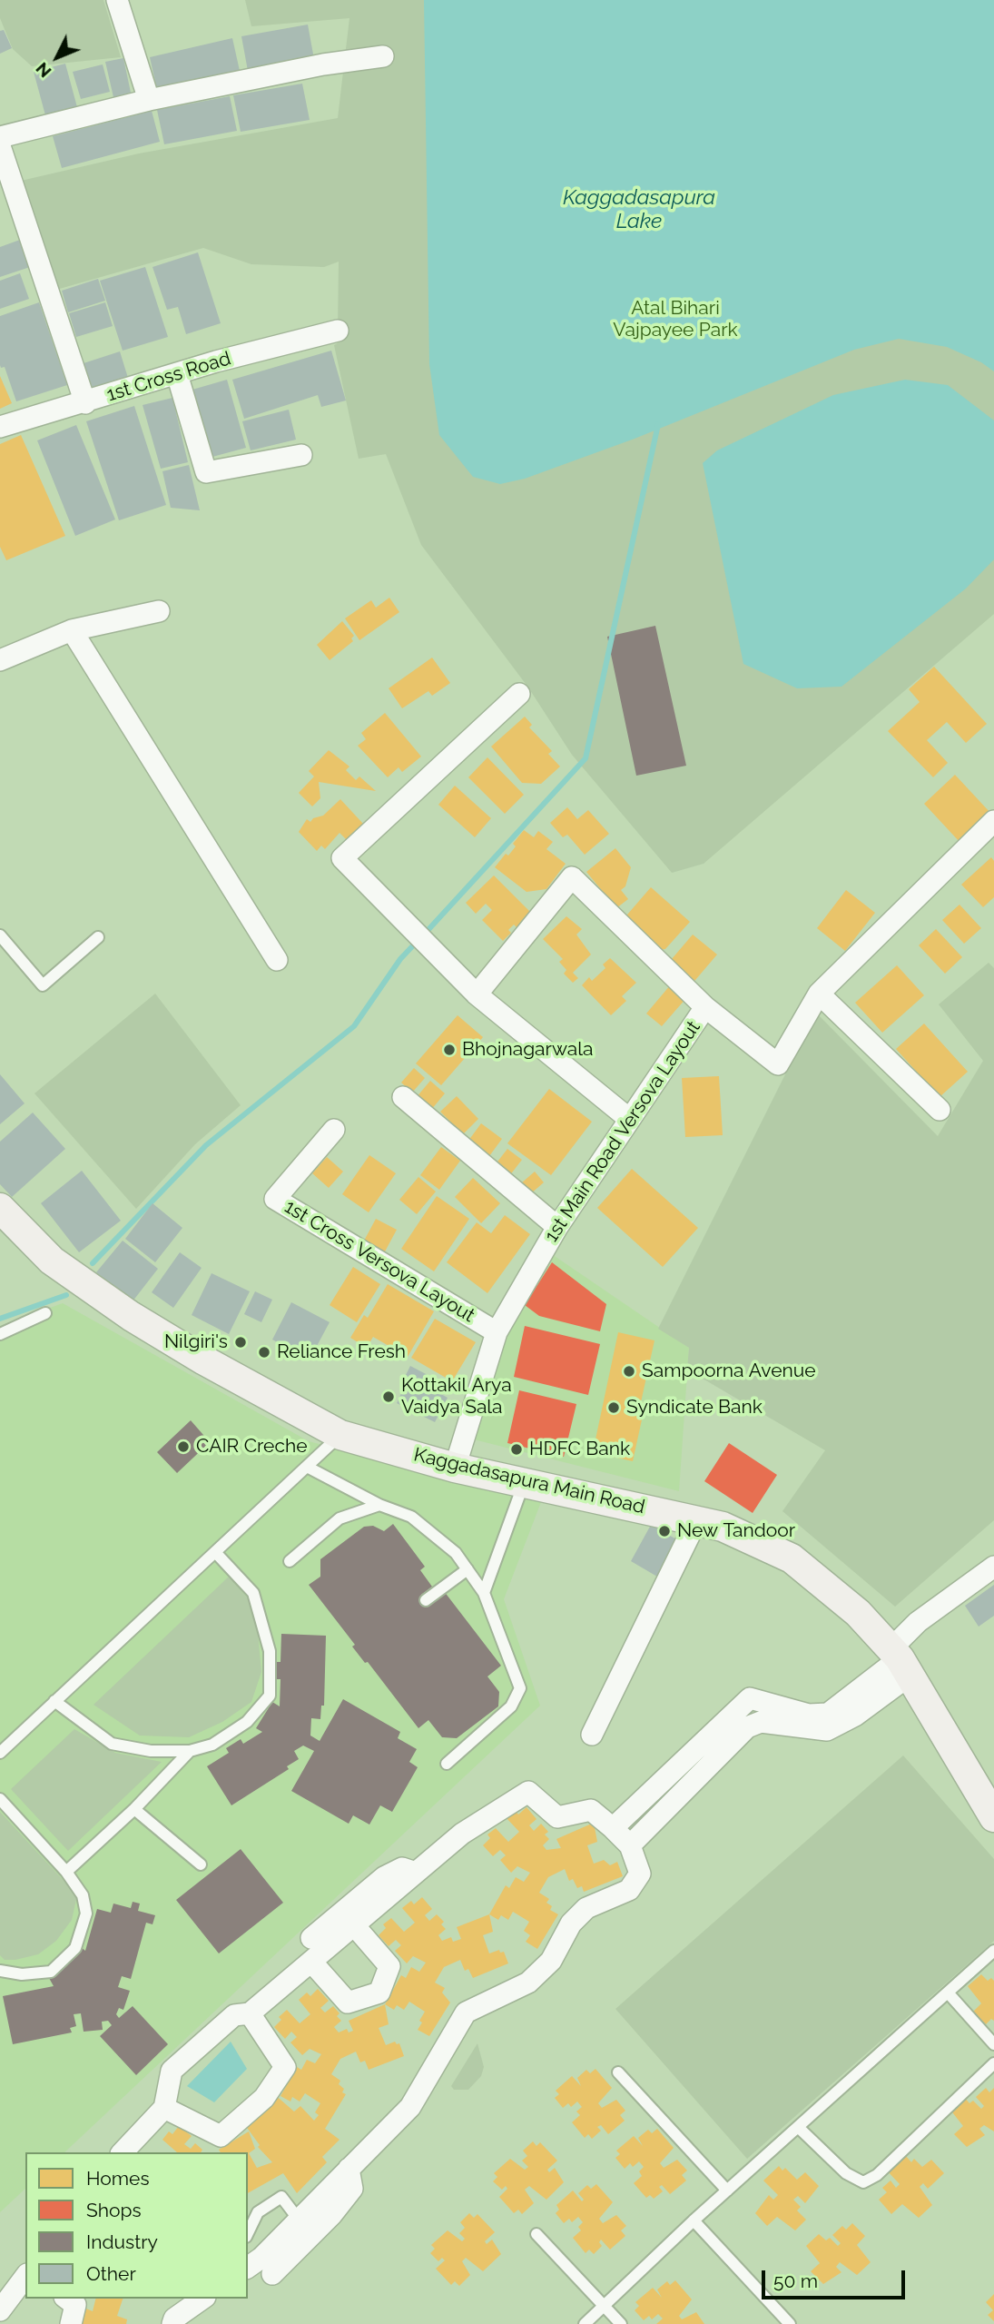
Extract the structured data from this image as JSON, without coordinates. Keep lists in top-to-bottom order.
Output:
{
  "streets": {
    "main road": ["Kaggadasapura Main Road"],
    "street": ["1st Cross Road", "1st Main Road Versova Layout", "1st Cross Versova Layout"]
  },
  "crossings": [
    ["1st Main Road Versova Layout", "1st Cross Versova Layout"],
    ["1st Main Road Versova Layout", "Kaggadasapura Main Road"]
  ],
  "water": ["Kaggadasapura Lake"],
  "parks": ["Atal Bihari Vajpayee Park"],
  "places": [
    "Bhojnagarwala",
    "Nilgiri's",
    "Reliance Fresh",
    "Sampoorna Avenue",
    "Kottakil Arya Vaidya Sala",
    "Syndicate Bank",
    "CAIR Creche",
    "HDFC Bank",
    "New Tandoor"
  ],
  "legend": [
    "Homes",
    "Shops",
    "Industry",
    "Other"
  ],
  "scale_bar": "50 m",
  "north": "bottom left"
}
